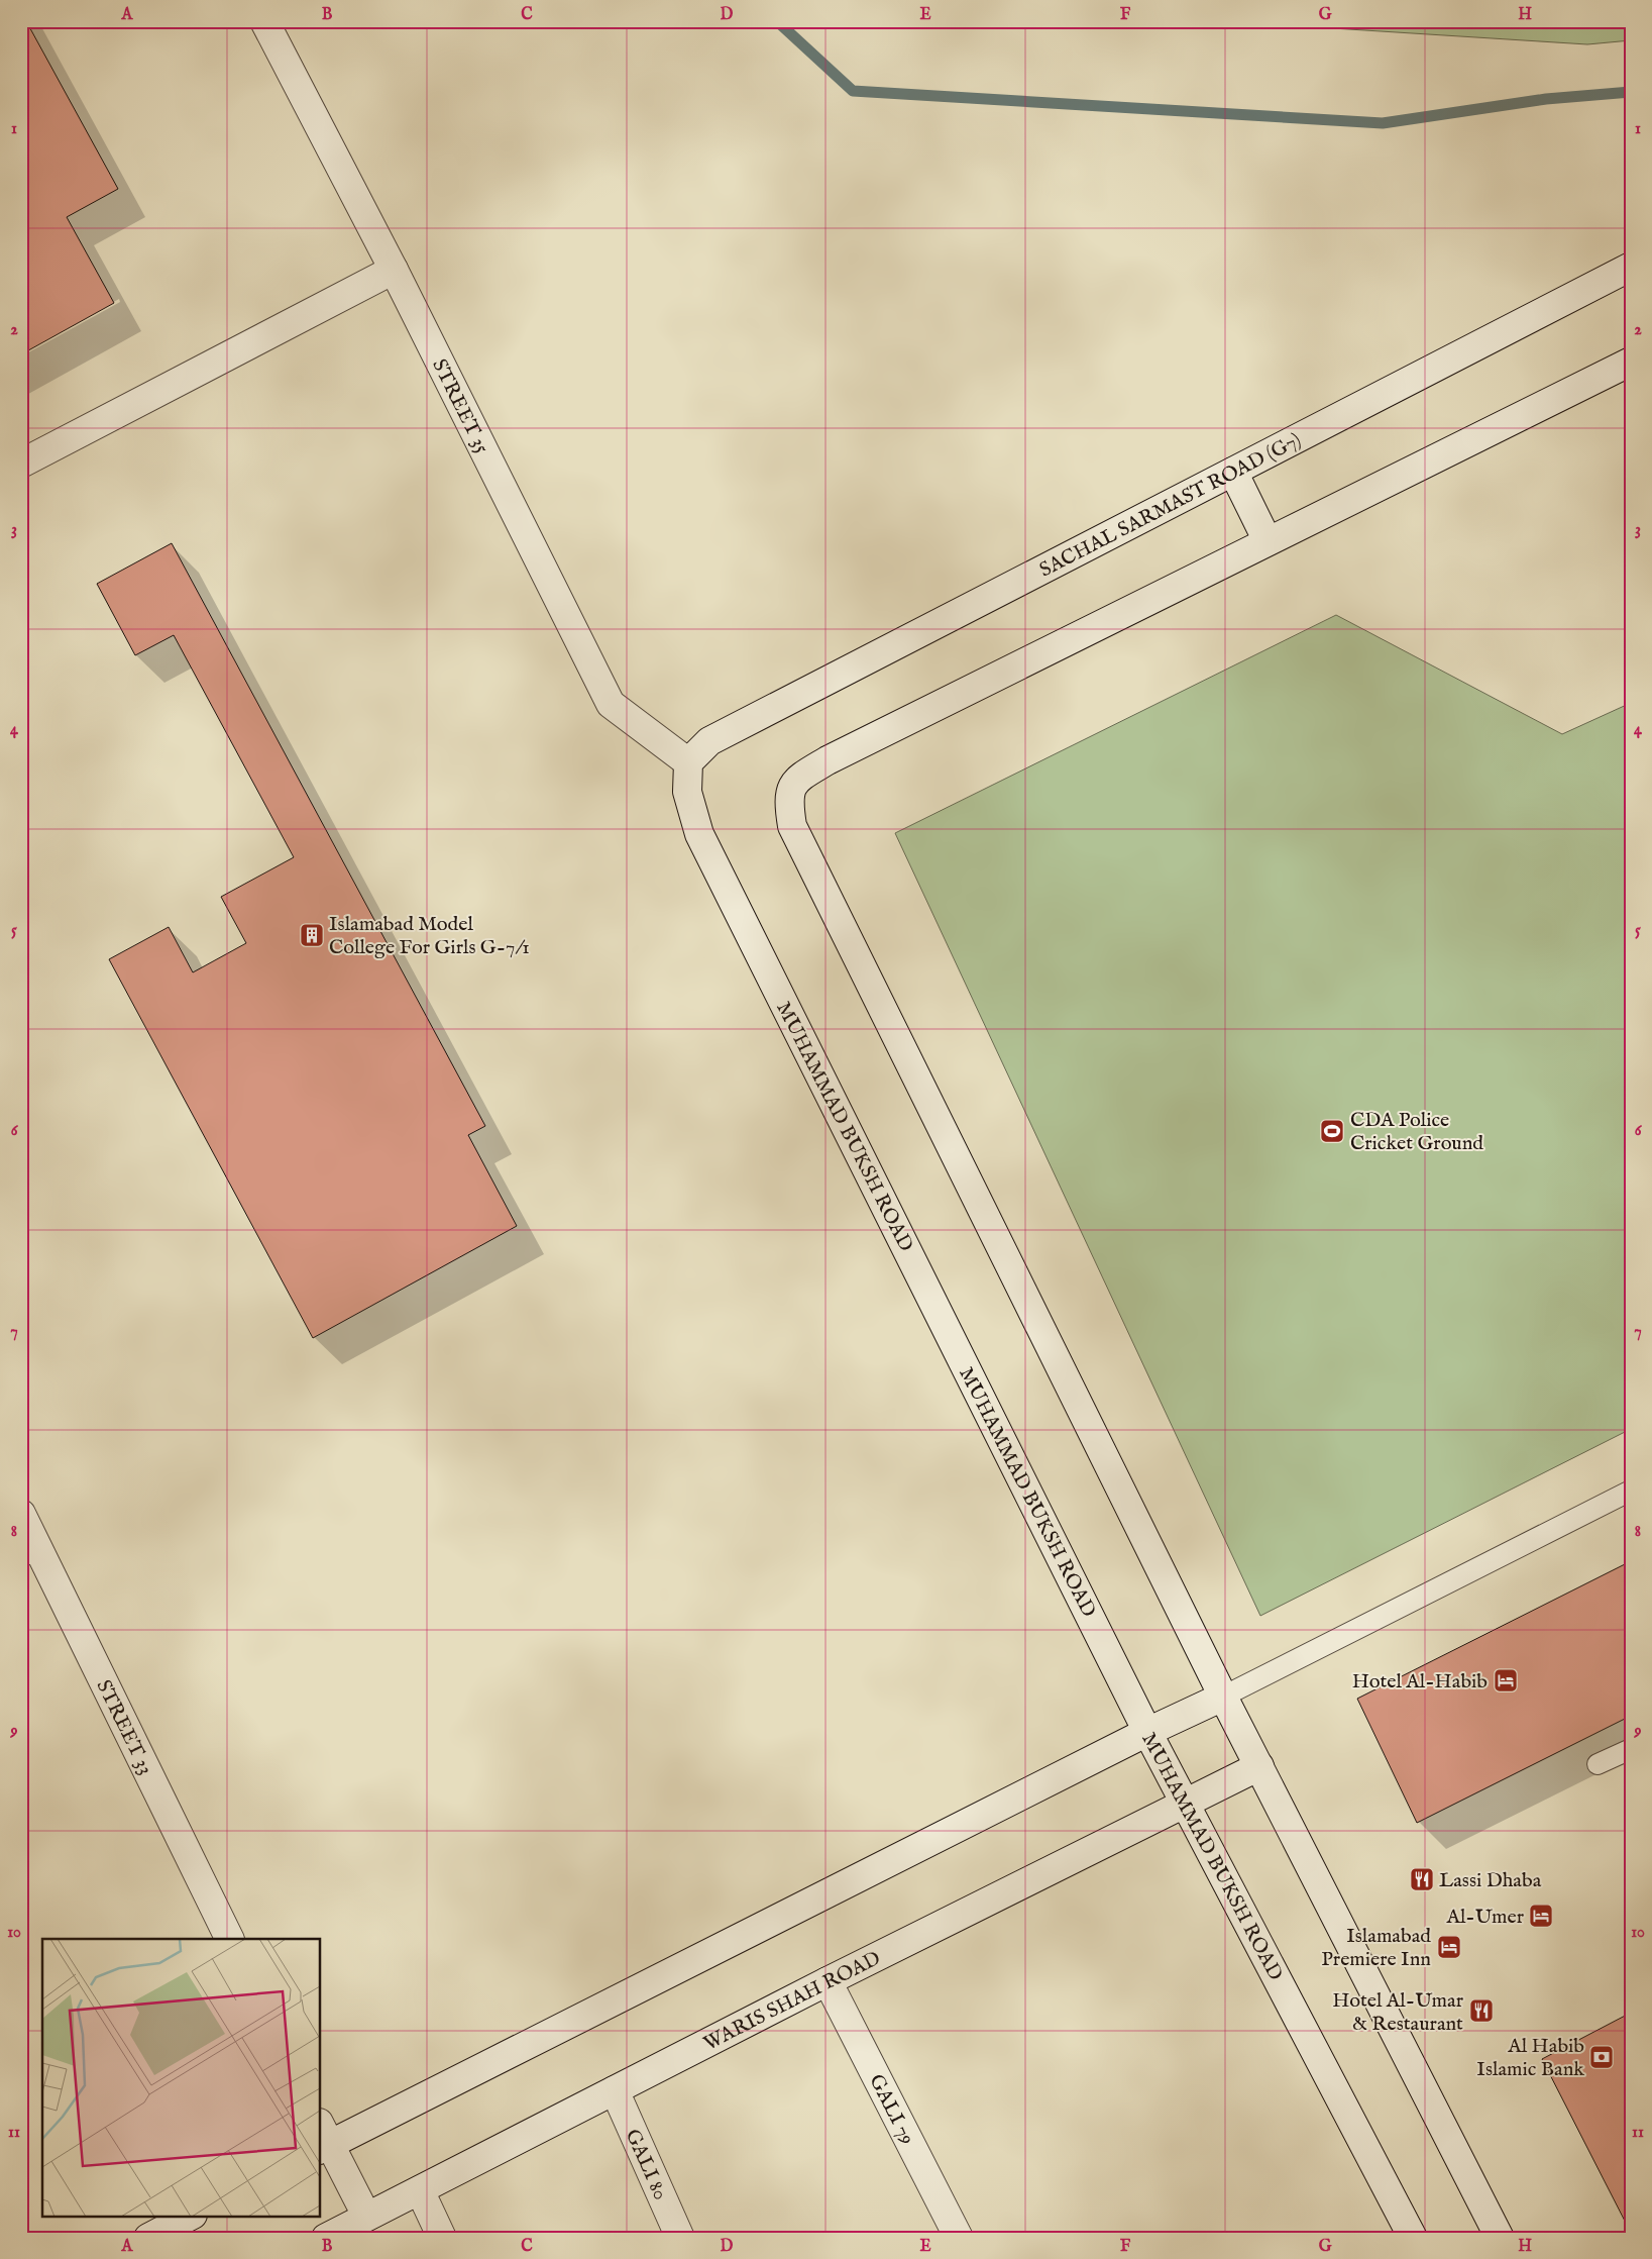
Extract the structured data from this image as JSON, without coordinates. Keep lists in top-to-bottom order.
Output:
{
  "streets": {
    "street": [
      "STREET 35",
      "SACHAL SARMAST ROAD (G7)",
      "MUHAMMAD BUKSH ROAD",
      "STREET 33",
      "WARIS SHAH ROAD",
      "GALI 79",
      "GALI 80"
    ]
  },
  "crossings": [
    ["STREET 35", "SACHAL SARMAST ROAD (G7)"],
    ["STREET 35", "MUHAMMAD BUKSH ROAD"],
    ["SACHAL SARMAST ROAD (G7)", "MUHAMMAD BUKSH ROAD"],
    ["MUHAMMAD BUKSH ROAD", "WARIS SHAH ROAD"],
    ["WARIS SHAH ROAD", "GALI 79"],
    ["WARIS SHAH ROAD", "GALI 80"]
  ],
  "places": {
    "building": ["Islamabad Model College For Girls G-7/1"],
    "sports": ["CDA Police Cricket Ground"],
    "hotel": ["Hotel Al-Habib", "Al-Umer", "Islamabad Premiere Inn"],
    "restaurant": ["Lassi Dhaba", "Hotel Al-Umar & Restaurant"],
    "bank": ["Al Habib Islamic Bank"]
  },
  "grid": {
    "columns": [
      "A",
      "B",
      "C",
      "D",
      "E",
      "F",
      "G",
      "H"
    ],
    "rows": [
      "1",
      "2",
      "3",
      "4",
      "5",
      "6",
      "7",
      "8",
      "9",
      "10",
      "11"
    ]
  }
}
